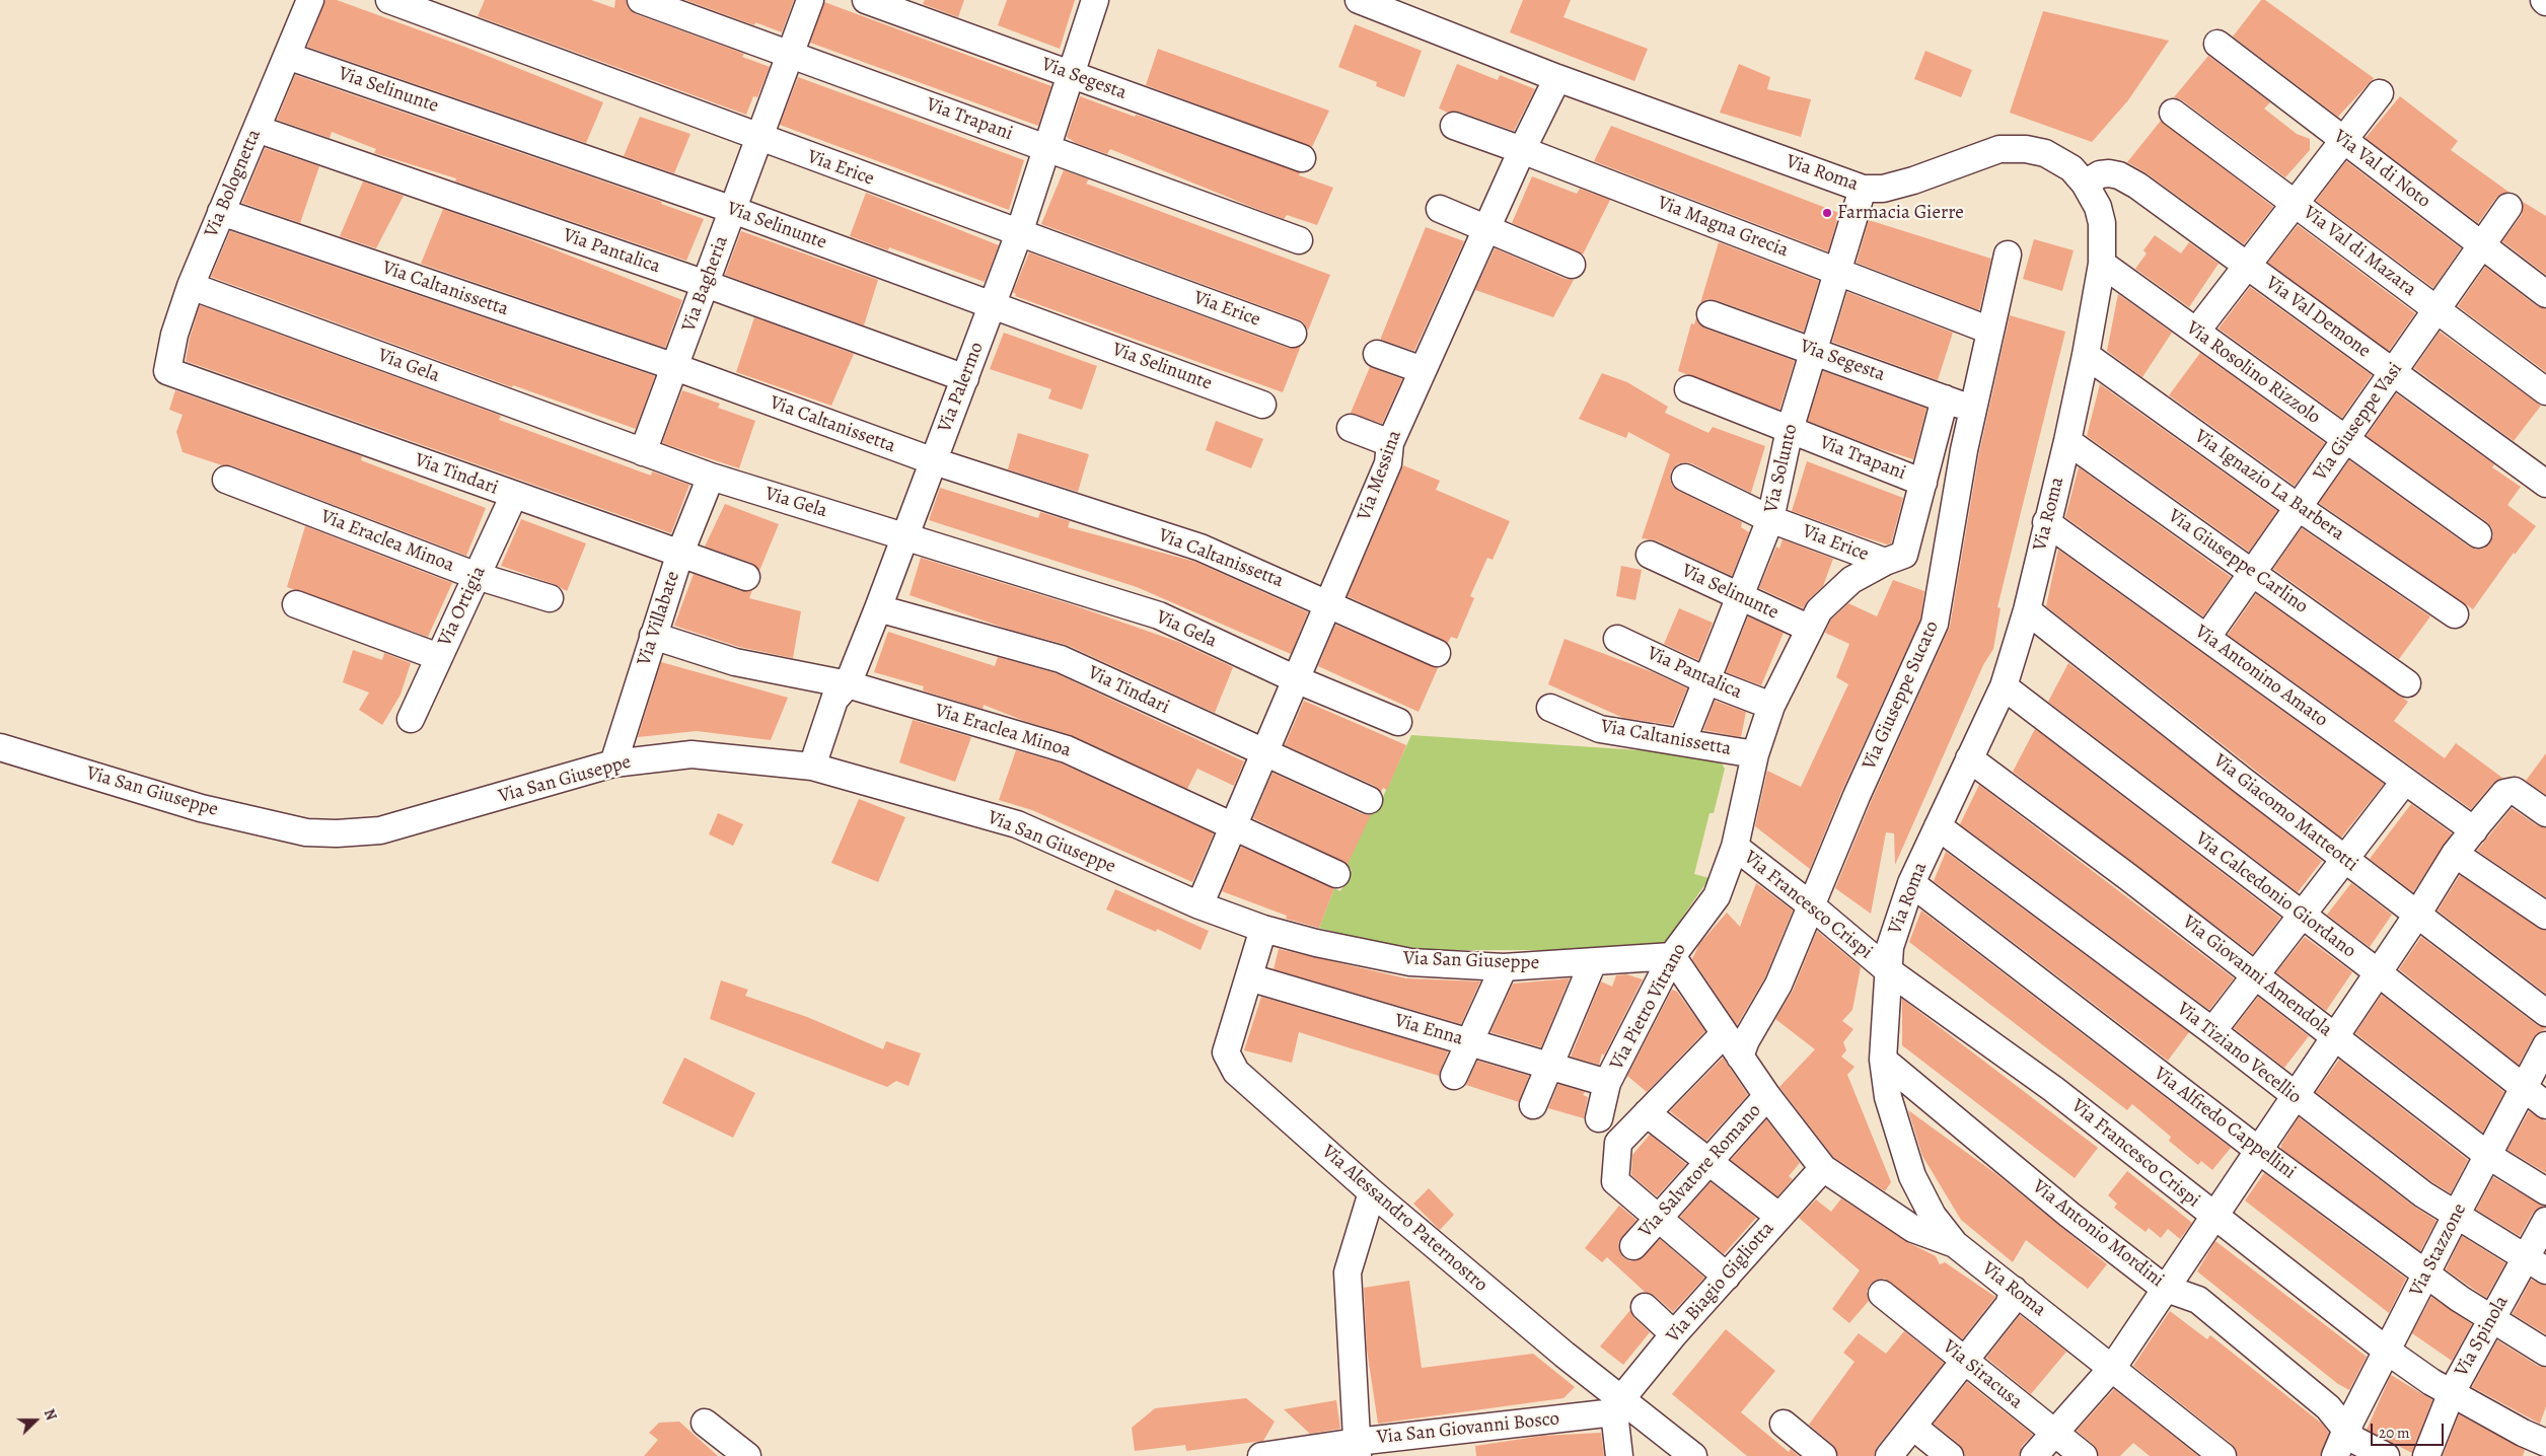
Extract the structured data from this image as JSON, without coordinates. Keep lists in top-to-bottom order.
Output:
{
  "streets": {
    "street": [
      "Via Segesta",
      "Via Selinunte",
      "Via Trapani",
      "Via Erice",
      "Via Val di Noto",
      "Via Roma",
      "Via Bolognetta",
      "Via Magna Grecia",
      "Via Pantalica",
      "Via Val di Mazara",
      "Via Bagheria",
      "Via Caltanissetta",
      "Via Val Demone",
      "Via Gela",
      "Via Rosolino Rizzolo",
      "Via Palermo",
      "Via Giuseppe Vasi",
      "Via Solunto",
      "Via Tindari",
      "Via Messina",
      "Via Ignazio La Barbera",
      "Via Eraclea Minoa",
      "Via Giuseppe Carlino",
      "Via Ortigia",
      "Via Villabate",
      "Via Antonino Amato",
      "Via Giuseppe Sucato",
      "Via San Giuseppe",
      "Via Giacomo Matteotti",
      "Via Calcedonio Giordano",
      "Via Francesco Crispi",
      "Via Giovanni Amendola",
      "Via Pietro Vitrano",
      "Via Enna",
      "Via Tiziano Vecellio",
      "Via Alfredo Cappellini",
      "Via Salvatore Romano",
      "Via Alessandro Paternostro",
      "Via Antonio Mordini",
      "Via Stazzone",
      "Via Biagio Gigliotta",
      "Via Spinola",
      "Via Siracusa",
      "Via San Giovanni Bosco"
    ]
  },
  "crossings": [
    ["Via Segesta", "Via Palermo"],
    ["Via Segesta", "Via Solunto"],
    ["Via Segesta", "Via Giuseppe Sucato"],
    ["Via Selinunte", "Via Bolognetta"],
    ["Via Selinunte", "Via Bagheria"],
    ["Via Selinunte", "Via Palermo"],
    ["Via Selinunte", "Via Solunto"],
    ["Via Selinunte", "Via Pietro Vitrano"],
    ["Via Trapani", "Via Bagheria"],
    ["Via Trapani", "Via Palermo"],
    ["Via Trapani", "Via Solunto"],
    ["Via Erice", "Via Bagheria"],
    ["Via Erice", "Via Palermo"],
    ["Via Erice", "Via Solunto"],
    ["Via Erice", "Via Pietro Vitrano"],
    ["Via Val di Noto", "Via Giuseppe Vasi"],
    ["Via Roma", "Via Val Demone"],
    ["Via Roma", "Via Rosolino Rizzolo"],
    ["Via Roma", "Via Solunto"],
    ["Via Roma", "Via Messina"],
    ["Via Roma", "Via Ignazio La Barbera"],
    ["Via Roma", "Via Giuseppe Carlino"],
    ["Via Roma", "Via Antonino Amato"],
    ["Via Roma", "Via Giacomo Matteotti"],
    ["Via Roma", "Via Calcedonio Giordano"],
    ["Via Roma", "Via Francesco Crispi"],
    ["Via Roma", "Via Giovanni Amendola"],
    ["Via Roma", "Via Tiziano Vecellio"],
    ["Via Roma", "Via Alfredo Cappellini"],
    ["Via Roma", "Via Antonio Mordini"],
    ["Via Bolognetta", "Via Pantalica"],
    ["Via Bolognetta", "Via Caltanissetta"],
    ["Via Bolognetta", "Via Gela"],
    ["Via Bolognetta", "Via Tindari"],
    ["Via Magna Grecia", "Via Solunto"],
    ["Via Magna Grecia", "Via Messina"],
    ["Via Magna Grecia", "Via Giuseppe Sucato"],
    ["Via Pantalica", "Via Bagheria"],
    ["Via Pantalica", "Via Palermo"],
    ["Via Pantalica", "Via Solunto"],
    ["Via Pantalica", "Via Pietro Vitrano"],
    ["Via Val di Mazara", "Via Giuseppe Vasi"],
    ["Via Bagheria", "Via Caltanissetta"],
    ["Via Bagheria", "Via Gela"],
    ["Via Caltanissetta", "Via Palermo"],
    ["Via Caltanissetta", "Via Solunto"],
    ["Via Caltanissetta", "Via Messina"],
    ["Via Caltanissetta", "Via Pietro Vitrano"],
    ["Via Val Demone", "Via Giuseppe Vasi"],
    ["Via Gela", "Via Palermo"],
    ["Via Gela", "Via Messina"],
    ["Via Gela", "Via Villabate"],
    ["Via Rosolino Rizzolo", "Via Giuseppe Vasi"],
    ["Via Palermo", "Via Tindari"],
    ["Via Palermo", "Via Eraclea Minoa"],
    ["Via Palermo", "Via San Giuseppe"],
    ["Via Giuseppe Vasi", "Via Ignazio La Barbera"],
    ["Via Giuseppe Vasi", "Via Giuseppe Carlino"],
    ["Via Giuseppe Vasi", "Via Antonino Amato"],
    ["Via Tindari", "Via Messina"],
    ["Via Tindari", "Via Ortigia"],
    ["Via Tindari", "Via Villabate"],
    ["Via Messina", "Via Eraclea Minoa"],
    ["Via Messina", "Via San Giuseppe"],
    ["Via Eraclea Minoa", "Via Ortigia"],
    ["Via Eraclea Minoa", "Via Villabate"],
    ["Via Villabate", "Via San Giuseppe"],
    ["Via Giuseppe Sucato", "Via Francesco Crispi"],
    ["Via San Giuseppe", "Via Pietro Vitrano"],
    ["Via San Giuseppe", "Via Alessandro Paternostro"],
    ["Via Calcedonio Giordano", "Via Stazzone"],
    ["Via Francesco Crispi", "Via Pietro Vitrano"],
    ["Via Francesco Crispi", "Via Stazzone"],
    ["Via Francesco Crispi", "Via Spinola"],
    ["Via Giovanni Amendola", "Via Stazzone"],
    ["Via Pietro Vitrano", "Via Enna"],
    ["Via Enna", "Via Alessandro Paternostro"],
    ["Via Tiziano Vecellio", "Via Stazzone"],
    ["Via Tiziano Vecellio", "Via Spinola"],
    ["Via Alfredo Cappellini", "Via Stazzone"],
    ["Via Alfredo Cappellini", "Via Spinola"],
    ["Via Alessandro Paternostro", "Via Biagio Gigliotta"],
    ["Via Alessandro Paternostro", "Via San Giovanni Bosco"],
    ["Via Antonio Mordini", "Via Stazzone"],
    ["Via Biagio Gigliotta", "Via San Giovanni Bosco"]
  ],
  "places": ["Farmacia Gierre"],
  "scale_bar": "20 m",
  "north": "right"
}
